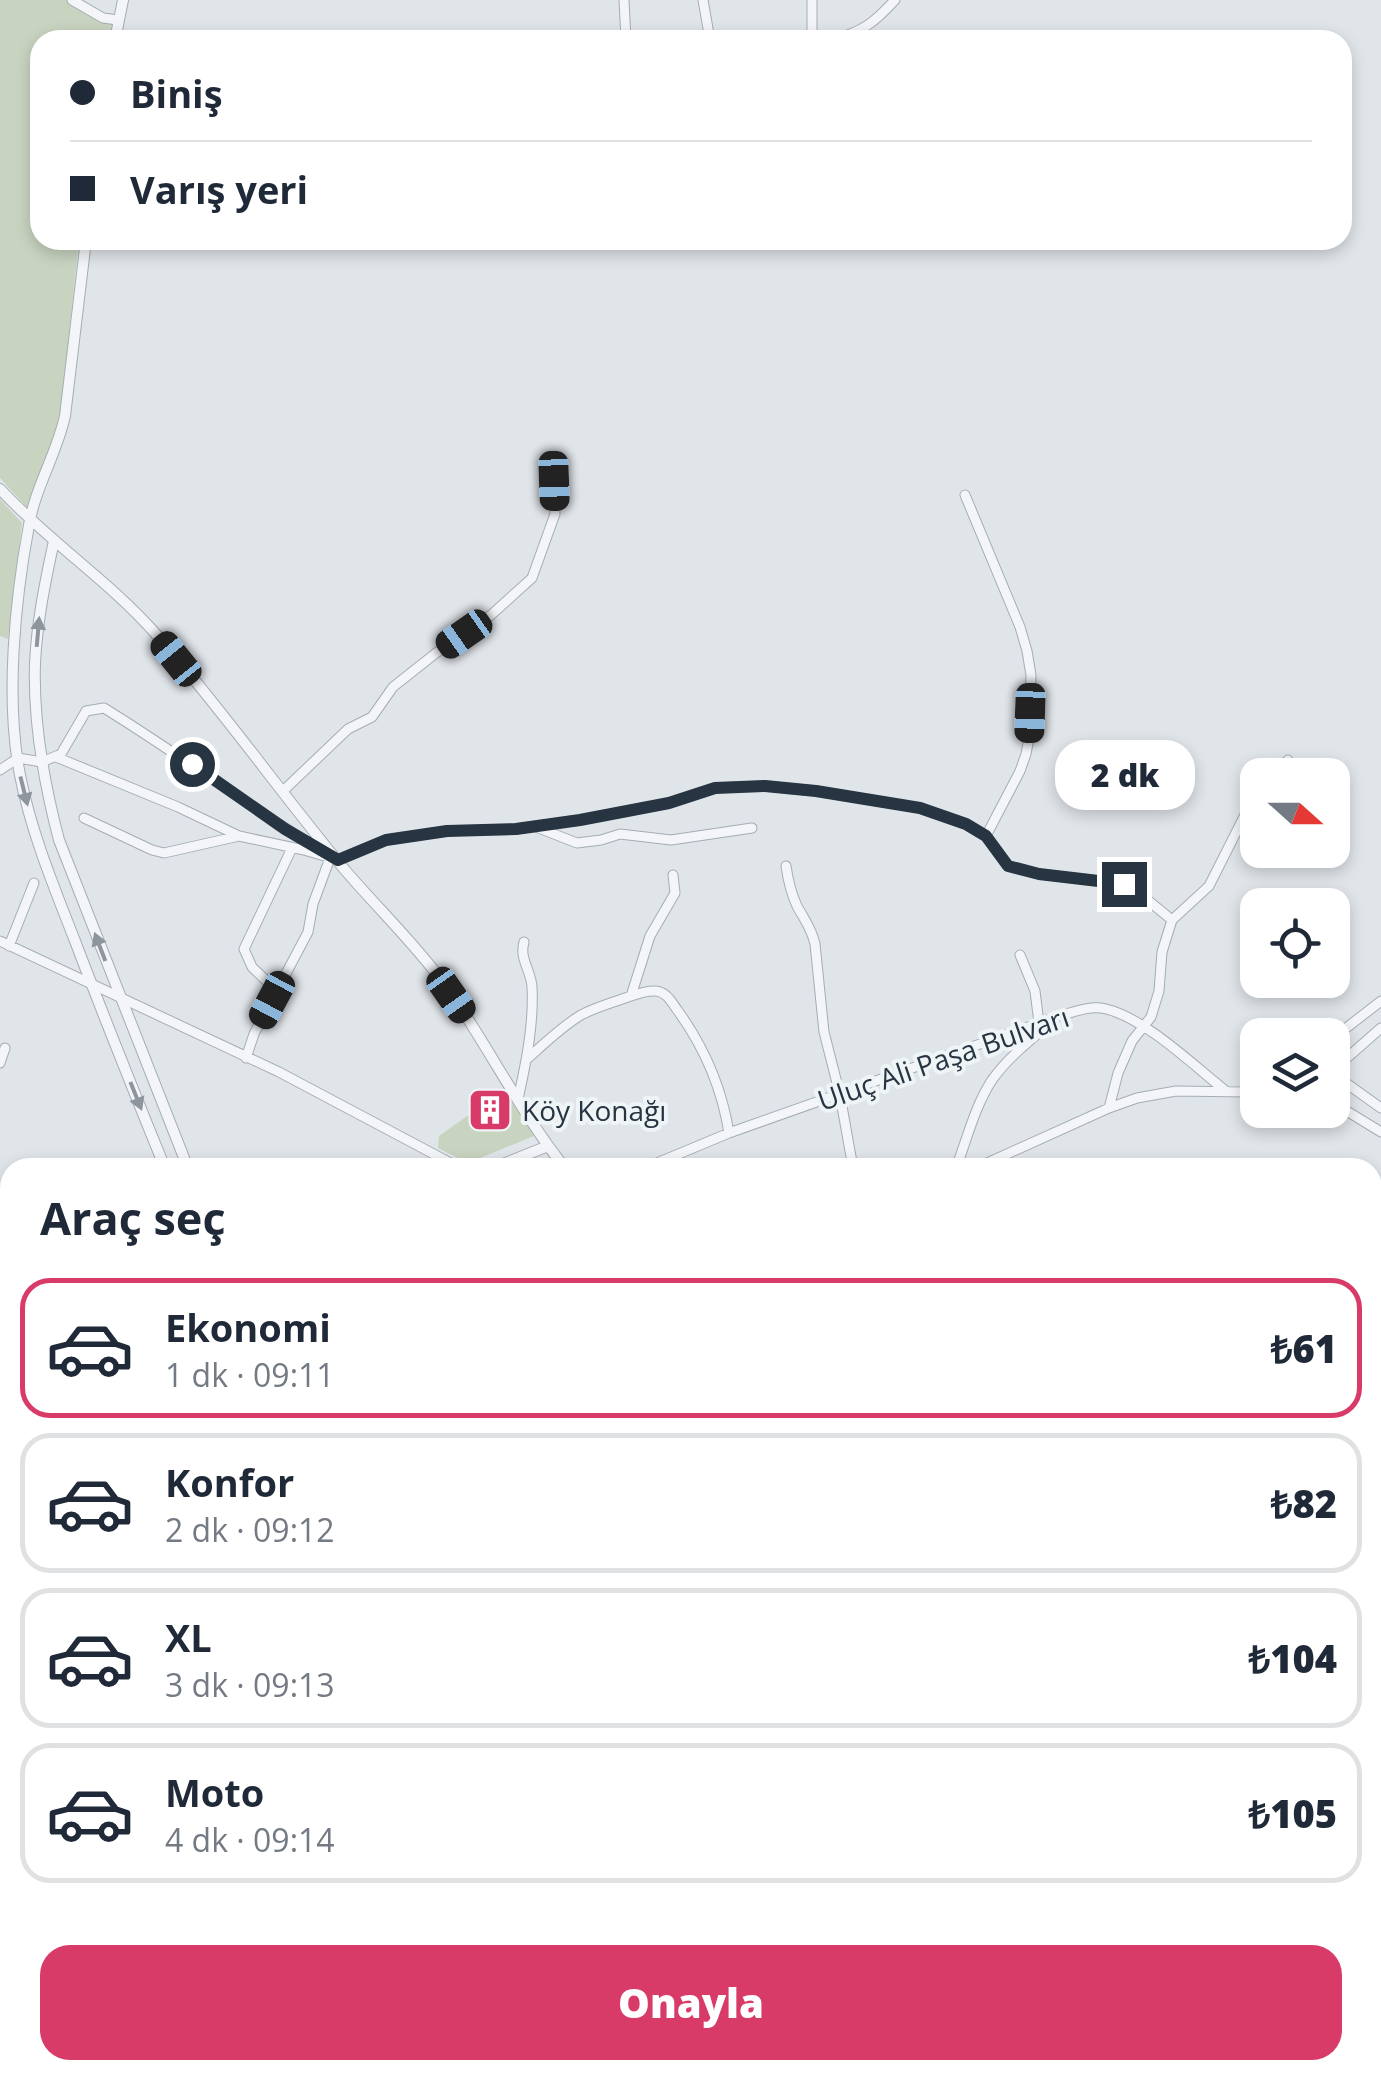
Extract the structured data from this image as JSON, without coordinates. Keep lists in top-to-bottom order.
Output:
{
  "streets": {
    "street": ["Uluç Ali Paşa Bulvarı"]
  },
  "places": {
    "building": ["Köy Konağı"]
  },
  "north": "right",
  "page": {
    "banner": ["Biniş", "Varış yeri"],
    "bubble": "2 dk",
    "heading": "Araç seç",
    "list": [
      {
        "name": "Ekonomi",
        "note": "1 dk · 09:11",
        "value": "₺61"
      },
      {
        "name": "Konfor",
        "note": "2 dk · 09:12",
        "value": "₺82"
      },
      {
        "name": "XL",
        "note": "3 dk · 09:13",
        "value": "₺104"
      },
      {
        "name": "Moto",
        "note": "4 dk · 09:14",
        "value": "₺105"
      }
    ],
    "buttons": "Onayla"
  }
}
